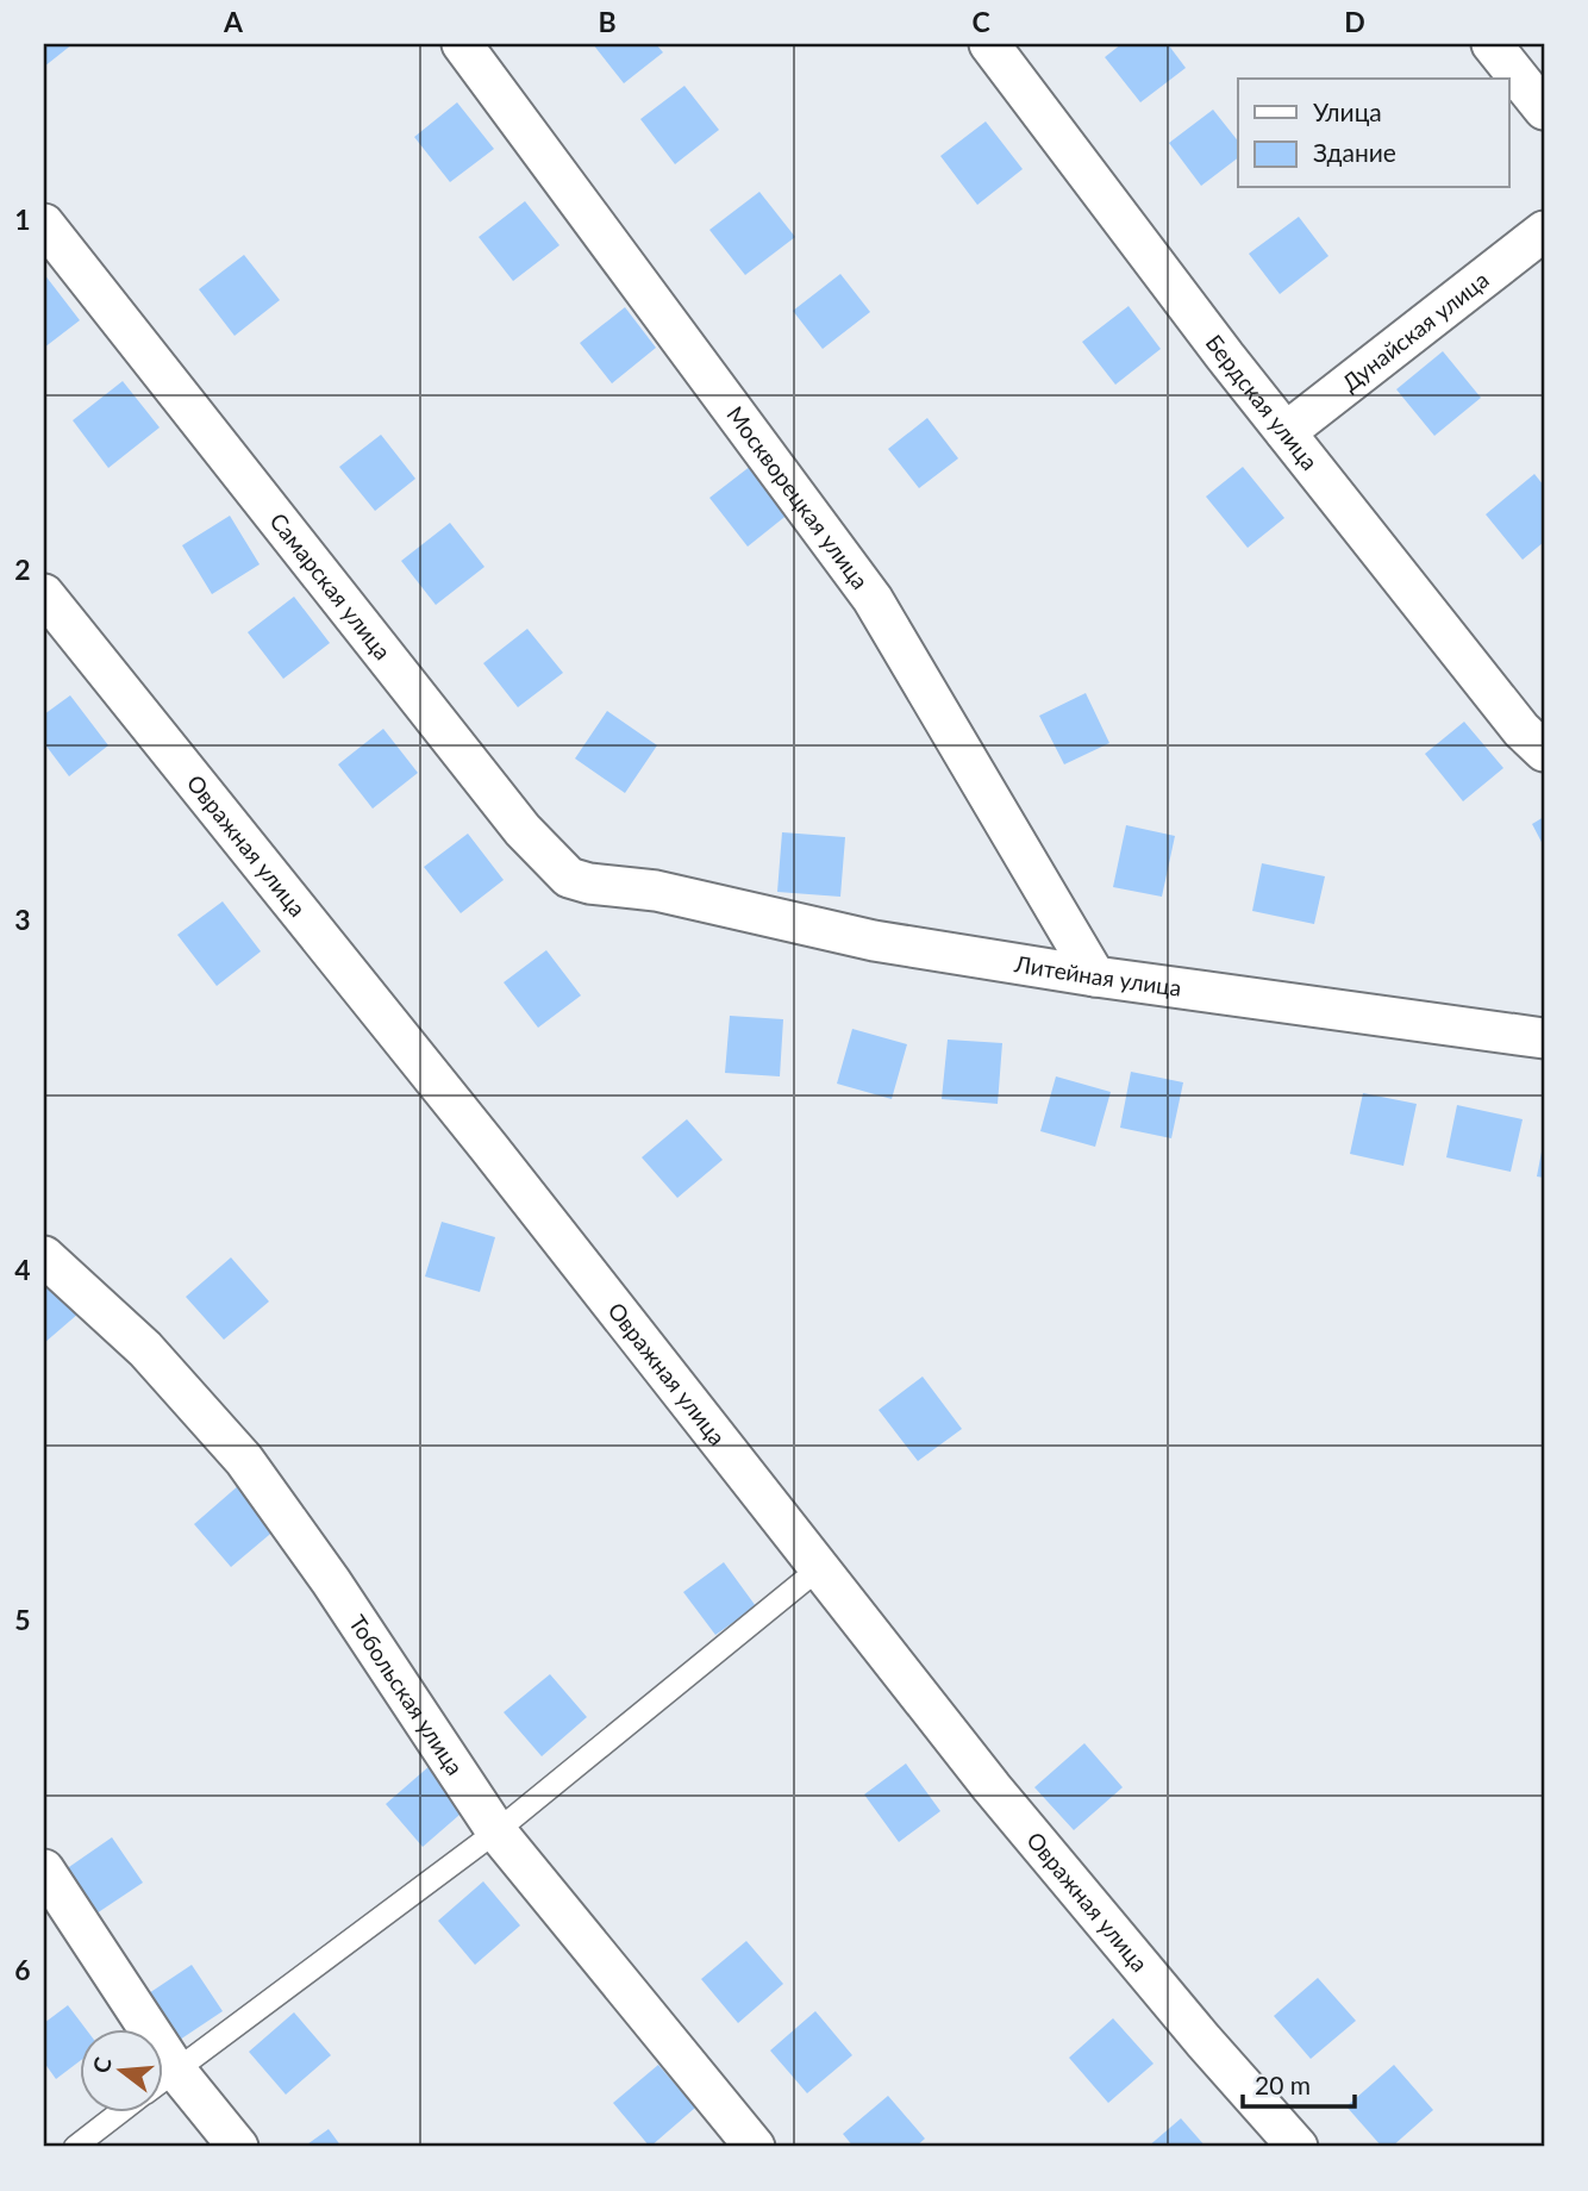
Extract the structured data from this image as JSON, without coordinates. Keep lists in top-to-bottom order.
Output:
{
  "streets": {
    "street": [
      "Дунайская улица",
      "Бердская улица",
      "Москворецкая улица",
      "Самарская улица",
      "Овражная улица",
      "Литейная улица",
      "Тобольская улица"
    ]
  },
  "crossings": [
    ["Дунайская улица", "Бердская улица"],
    ["Москворецкая улица", "Литейная улица"],
    ["Самарская улица", "Литейная улица"]
  ],
  "legend": ["Улица", "Здание"],
  "scale_bar": "20 m",
  "north": "left",
  "grid": {
    "columns": [
      "A",
      "B",
      "C",
      "D"
    ],
    "rows": [
      "1",
      "2",
      "3",
      "4",
      "5",
      "6"
    ]
  }
}
